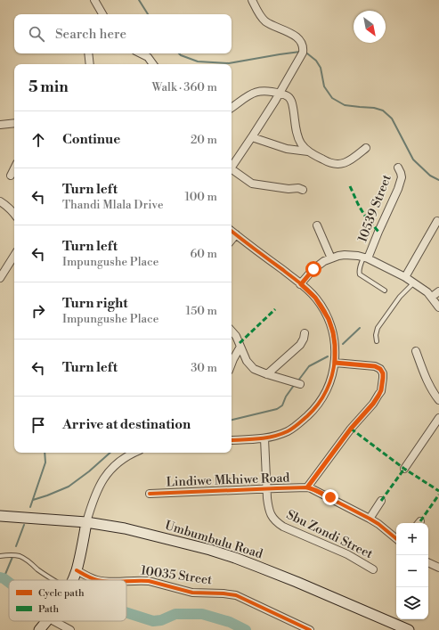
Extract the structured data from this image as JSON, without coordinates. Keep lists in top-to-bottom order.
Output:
{
  "streets": {
    "main road": ["Umbumbulu Road"],
    "street": [
      "10539 Street",
      "Lindiwe Mkhiwe Road",
      "Sbu Zondi Street",
      "10035 Street"
    ]
  },
  "crossings": [
    ["Lindiwe Mkhiwe Road", "Sbu Zondi Street"]
  ],
  "legend": ["Cycle path", "Path"],
  "north": "bottom right",
  "page": {
    "search": "Search here",
    "heading": ["5 min", "Walk · 360 m"],
    "list": [
      ["Continue", "20 m"],
      ["Turn left", "Thandi Mlala Drive", "100 m"],
      ["Turn left", "Impungushe Place", "60 m"],
      ["Turn right", "Impungushe Place", "150 m"],
      ["Turn left", "30 m"],
      "Arrive at destination"
    ],
    "map_buttons": ["+", "−"]
  }
}
